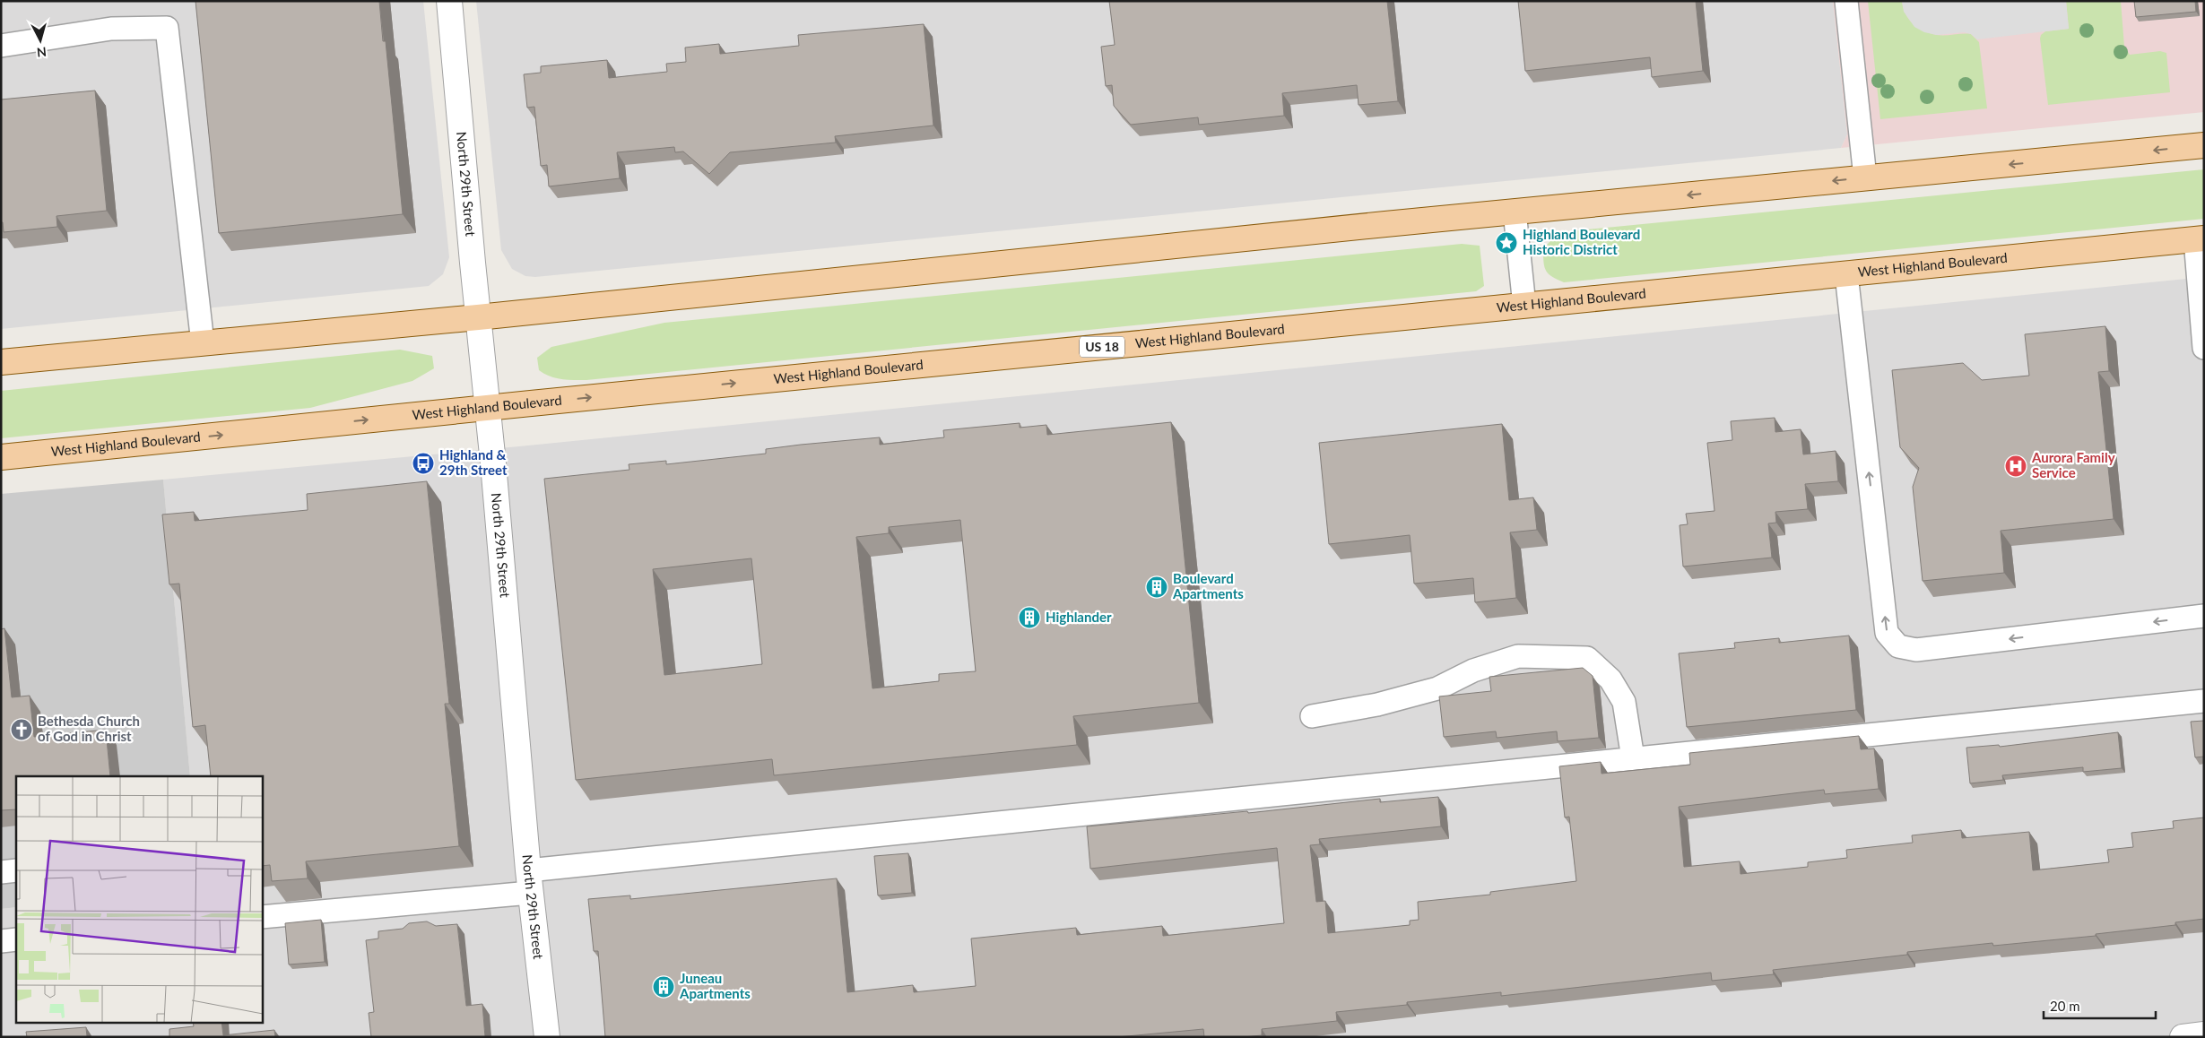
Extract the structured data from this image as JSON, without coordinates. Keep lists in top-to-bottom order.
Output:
{
  "streets": {
    "main road": ["West Highland Boulevard", "US 18"],
    "street": ["North 29th Street"]
  },
  "crossings": [
    ["North 29th Street", "West Highland Boulevard"]
  ],
  "places": {
    "place": ["Highland Boulevard Historic District"],
    "bus stop": ["Highland & 29th Street"],
    "hospital": ["Aurora Family Service"],
    "building": ["Boulevard Apartments", "Highlander", "Juneau Apartments"],
    "church": ["Bethesda Church of God in Christ"]
  },
  "scale_bar": "20 m",
  "north": "bottom"
}
